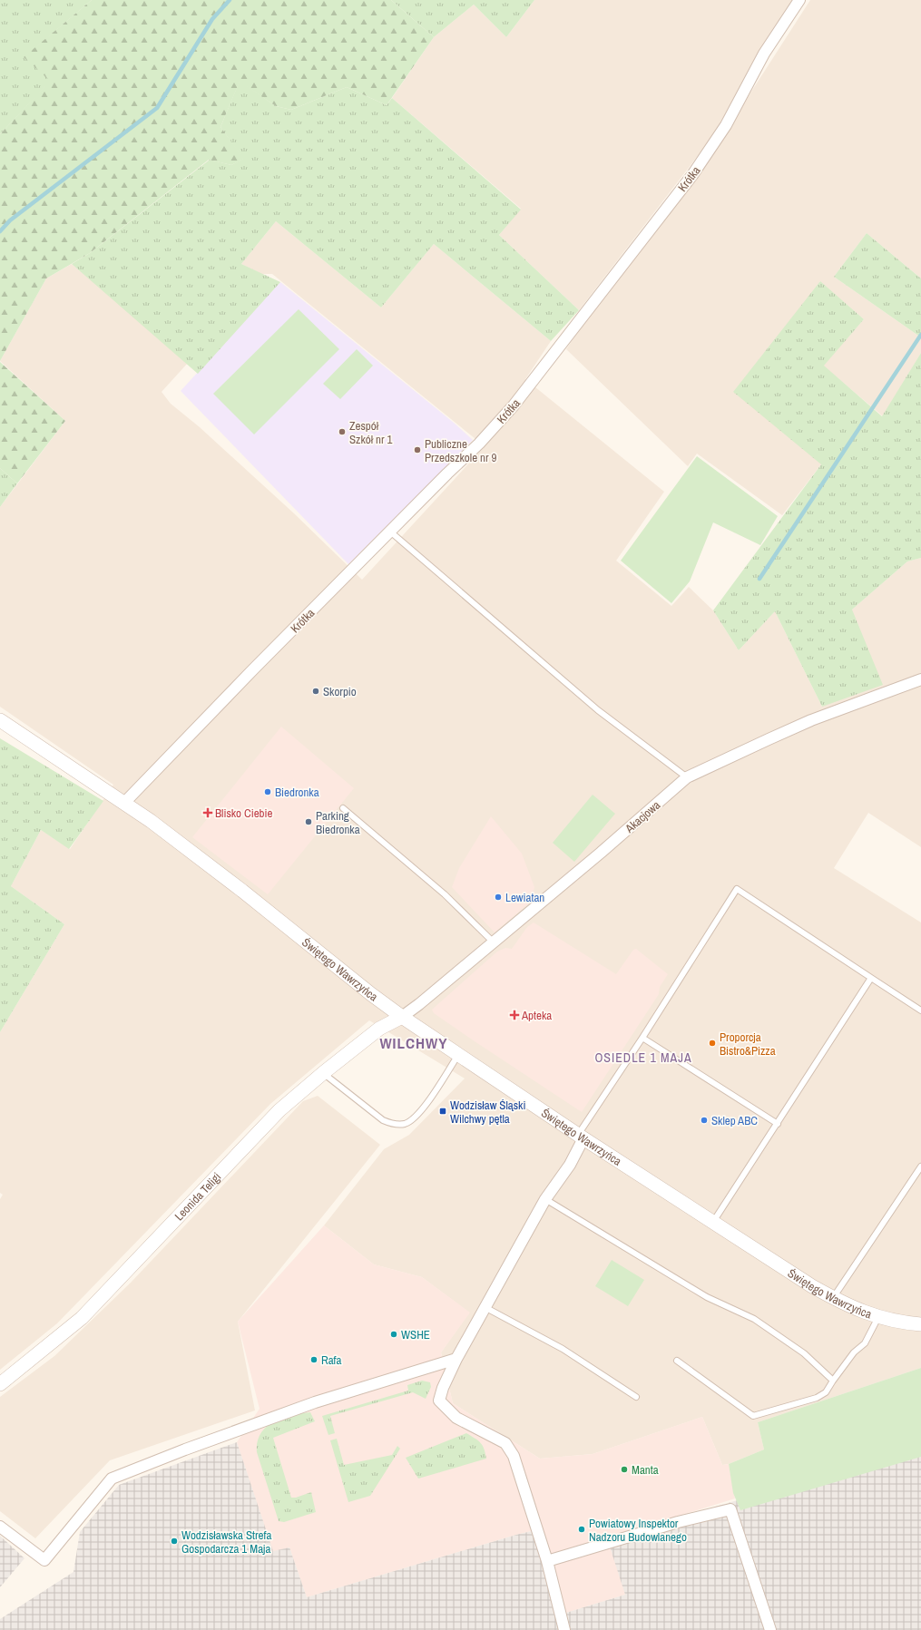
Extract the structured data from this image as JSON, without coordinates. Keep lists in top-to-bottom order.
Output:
{
  "streets": {
    "street": [
      "Krótka",
      "Akacjowa",
      "Świętego Wawrzyńca",
      "Leonida Teligi"
    ]
  },
  "crossings": [
    ["Krótka", "Świętego Wawrzyńca"],
    ["Akacjowa", "Świętego Wawrzyńca"],
    ["Akacjowa", "Leonida Teligi"],
    ["Świętego Wawrzyńca", "Leonida Teligi"]
  ],
  "districts": ["WILCHWY", "OSIEDLE 1 MAJA"],
  "places": {
    "other": [
      "Zespół Szkół nr 1",
      "Publiczne Przedszkole nr 9",
      "Skorpio",
      "Biedronka",
      "Parking Biedronka",
      "Lewiatan",
      "Proporcja Bistro&Pizza",
      "Sklep ABC",
      "WSHE",
      "Rafa",
      "Manta",
      "Powiatowy Inspektor Nadzoru Budowlanego",
      "Wodzisławska Strefa Gospodarcza 1 Maja"
    ],
    "health": ["Blisko Ciebie", "Apteka"],
    "transit": ["Wodzisław Śląski Wilchwy pętla"]
  }
}
